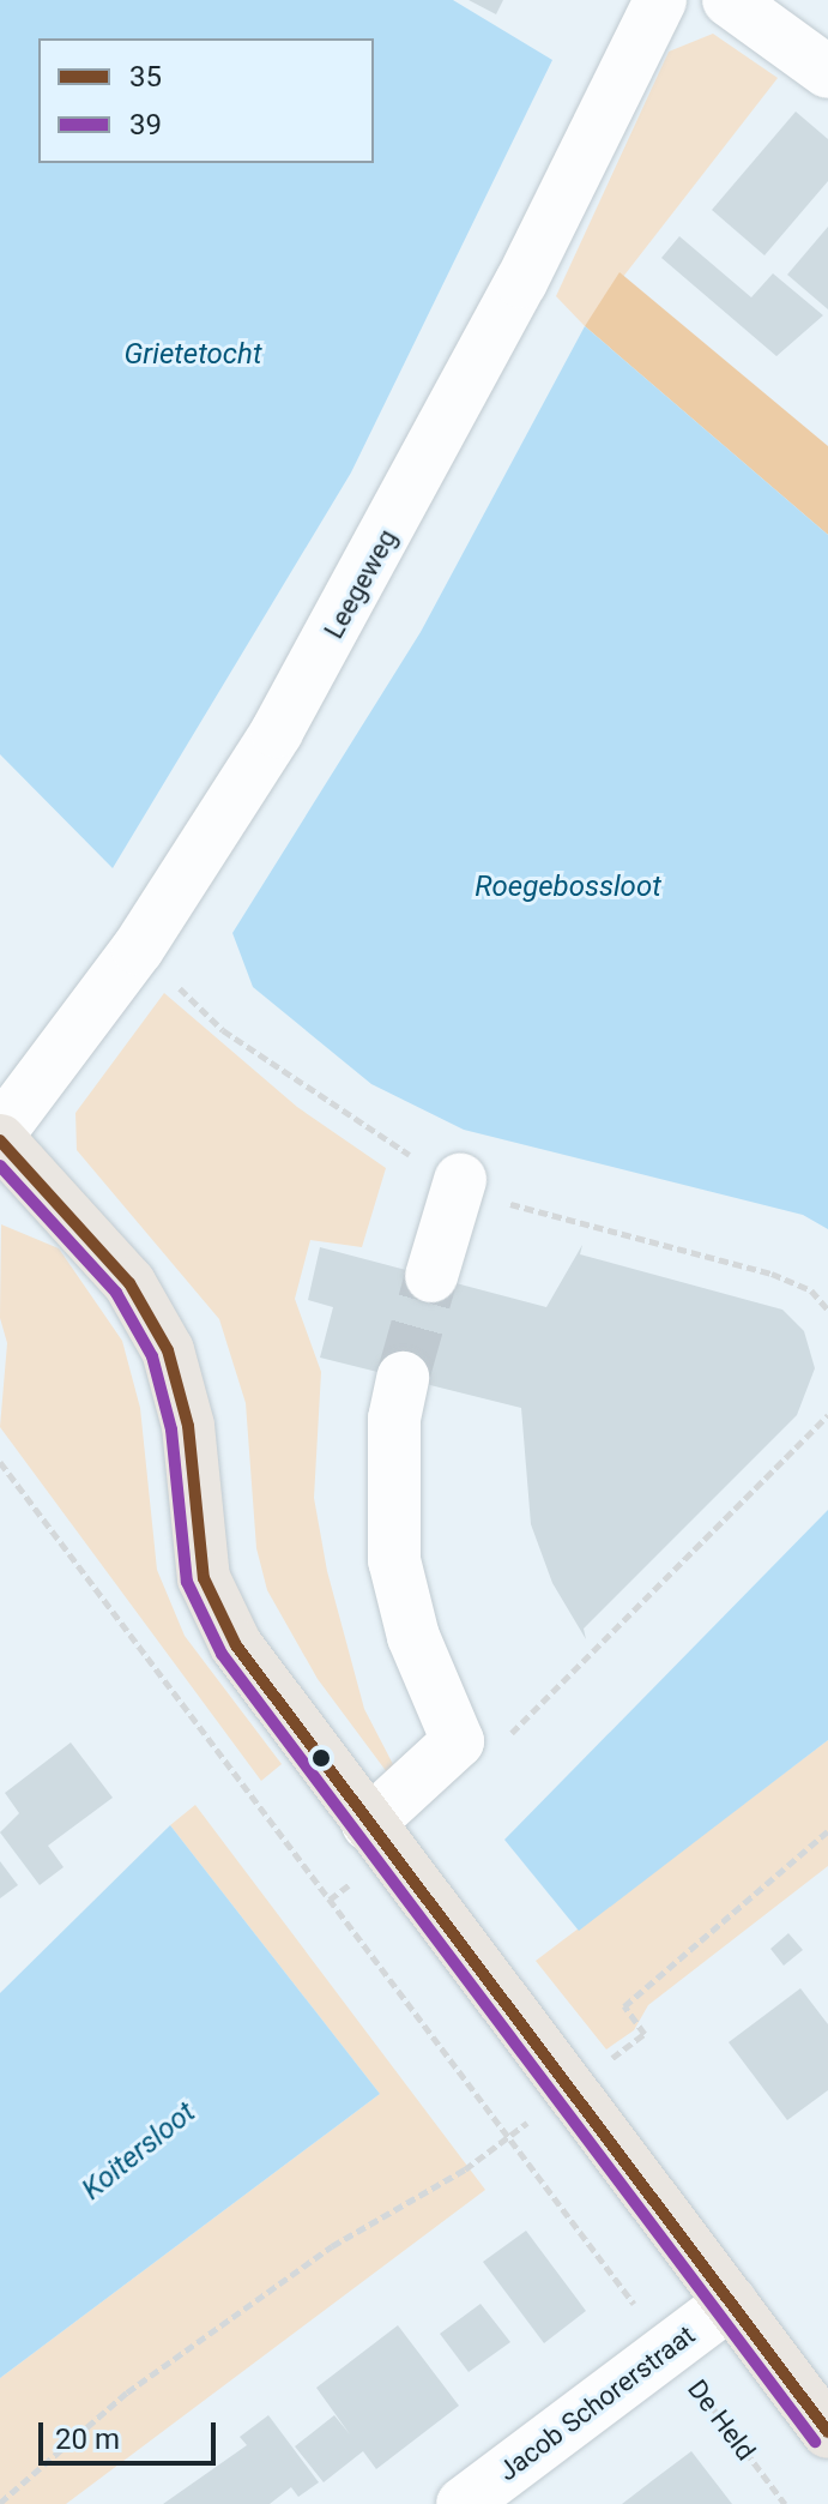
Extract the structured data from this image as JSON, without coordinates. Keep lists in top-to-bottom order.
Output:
{
  "streets": {
    "street": ["Leegeweg", "Jacob Schorerstraat"],
    "path": ["De Held"]
  },
  "crossings": [
    ["Jacob Schorerstraat", "De Held"]
  ],
  "water": ["Grietetocht", "Roegebossloot", "Koitersloot"],
  "lines": ["transit line 35", "transit line 39"],
  "legend": ["35", "39"],
  "scale_bar": "20 m"
}
